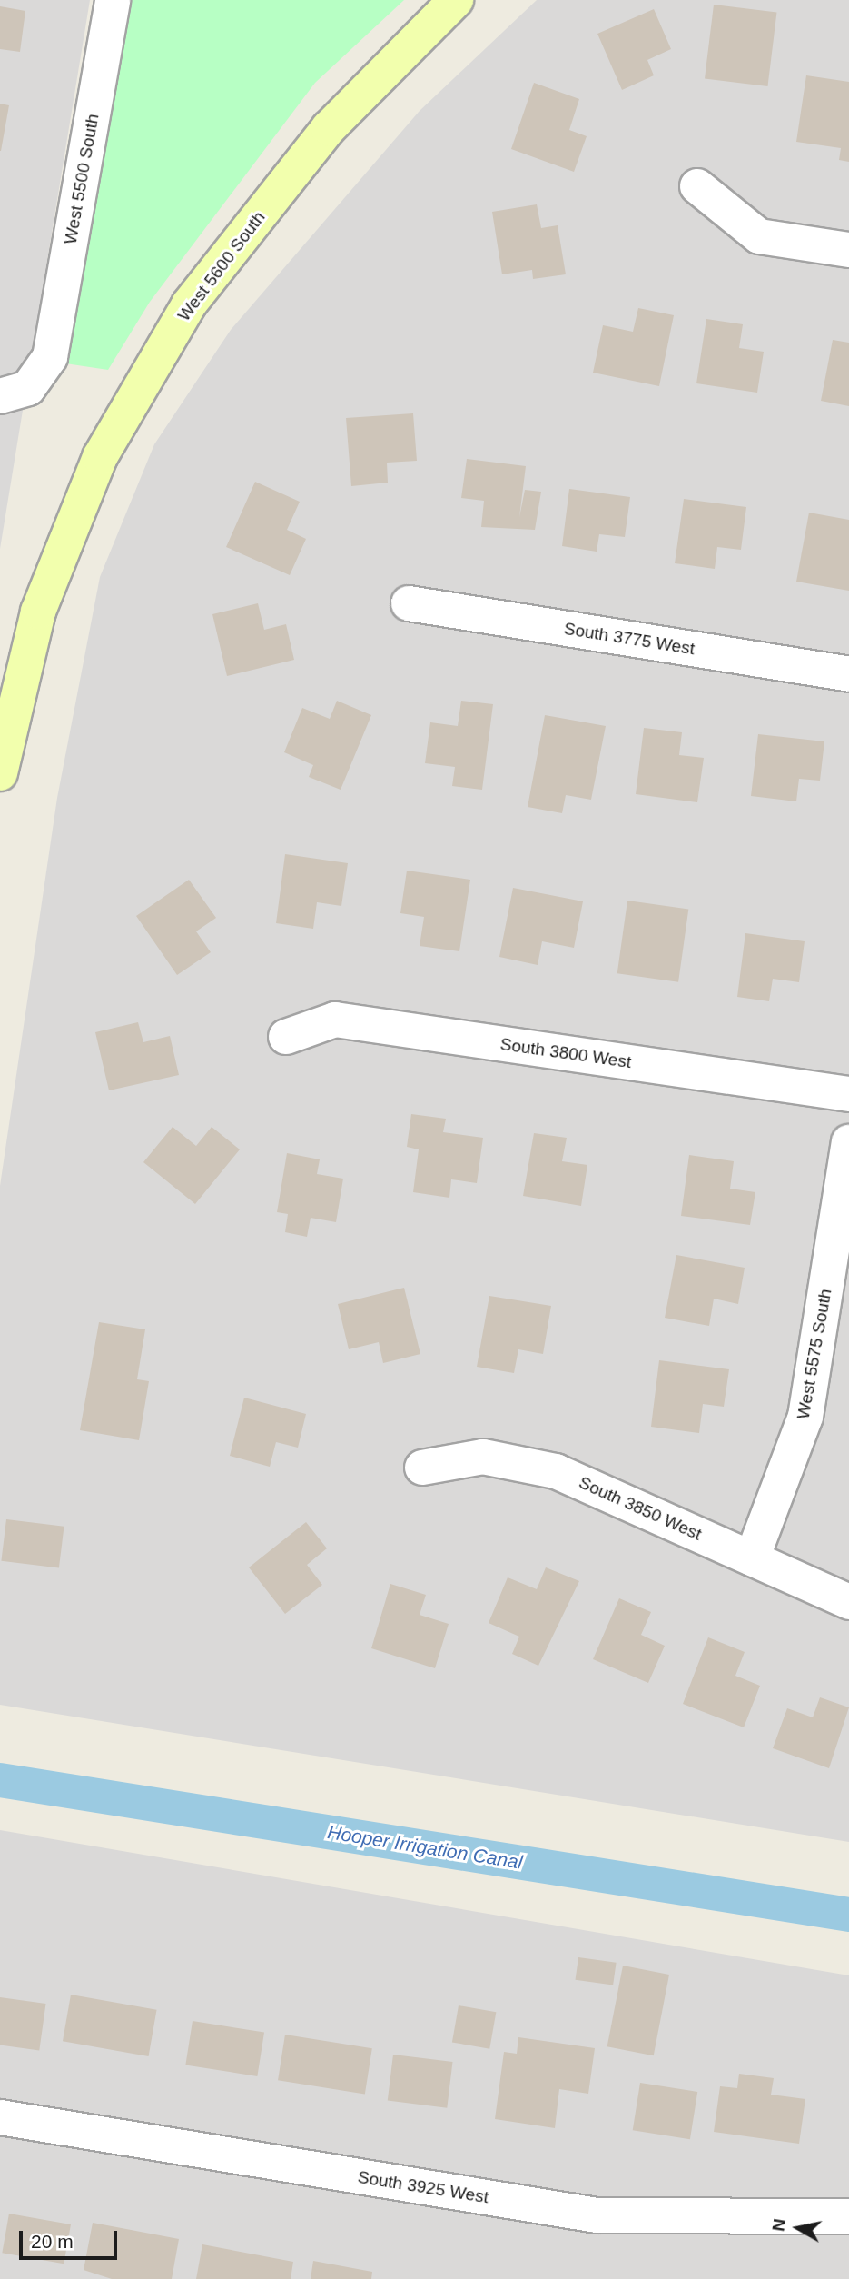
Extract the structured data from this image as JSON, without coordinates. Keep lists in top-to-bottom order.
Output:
{
  "streets": {
    "main road": ["West 5600 South"],
    "street": [
      "West 5500 South",
      "South 3775 West",
      "South 3800 West",
      "West 5575 South",
      "South 3850 West",
      "South 3925 West"
    ]
  },
  "crossings": [
    ["West 5575 South", "South 3850 West"]
  ],
  "water": ["Hooper Irrigation Canal"],
  "scale_bar": "20 m",
  "north": "left"
}
